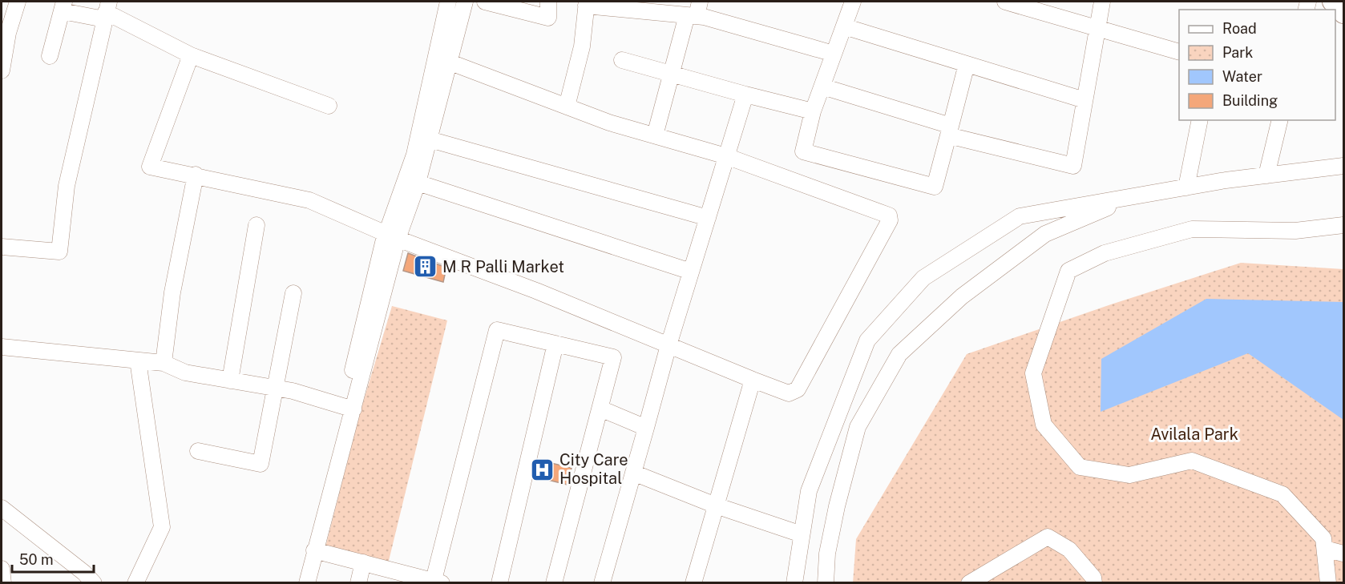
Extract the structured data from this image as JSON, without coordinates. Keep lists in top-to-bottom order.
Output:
{
  "parks": ["Avilala Park"],
  "places": {
    "building": ["M R Palli Market"],
    "hospital": ["City Care Hospital"]
  },
  "legend": [
    "Road",
    "Park",
    "Water",
    "Building"
  ],
  "scale_bar": "50 m"
}
